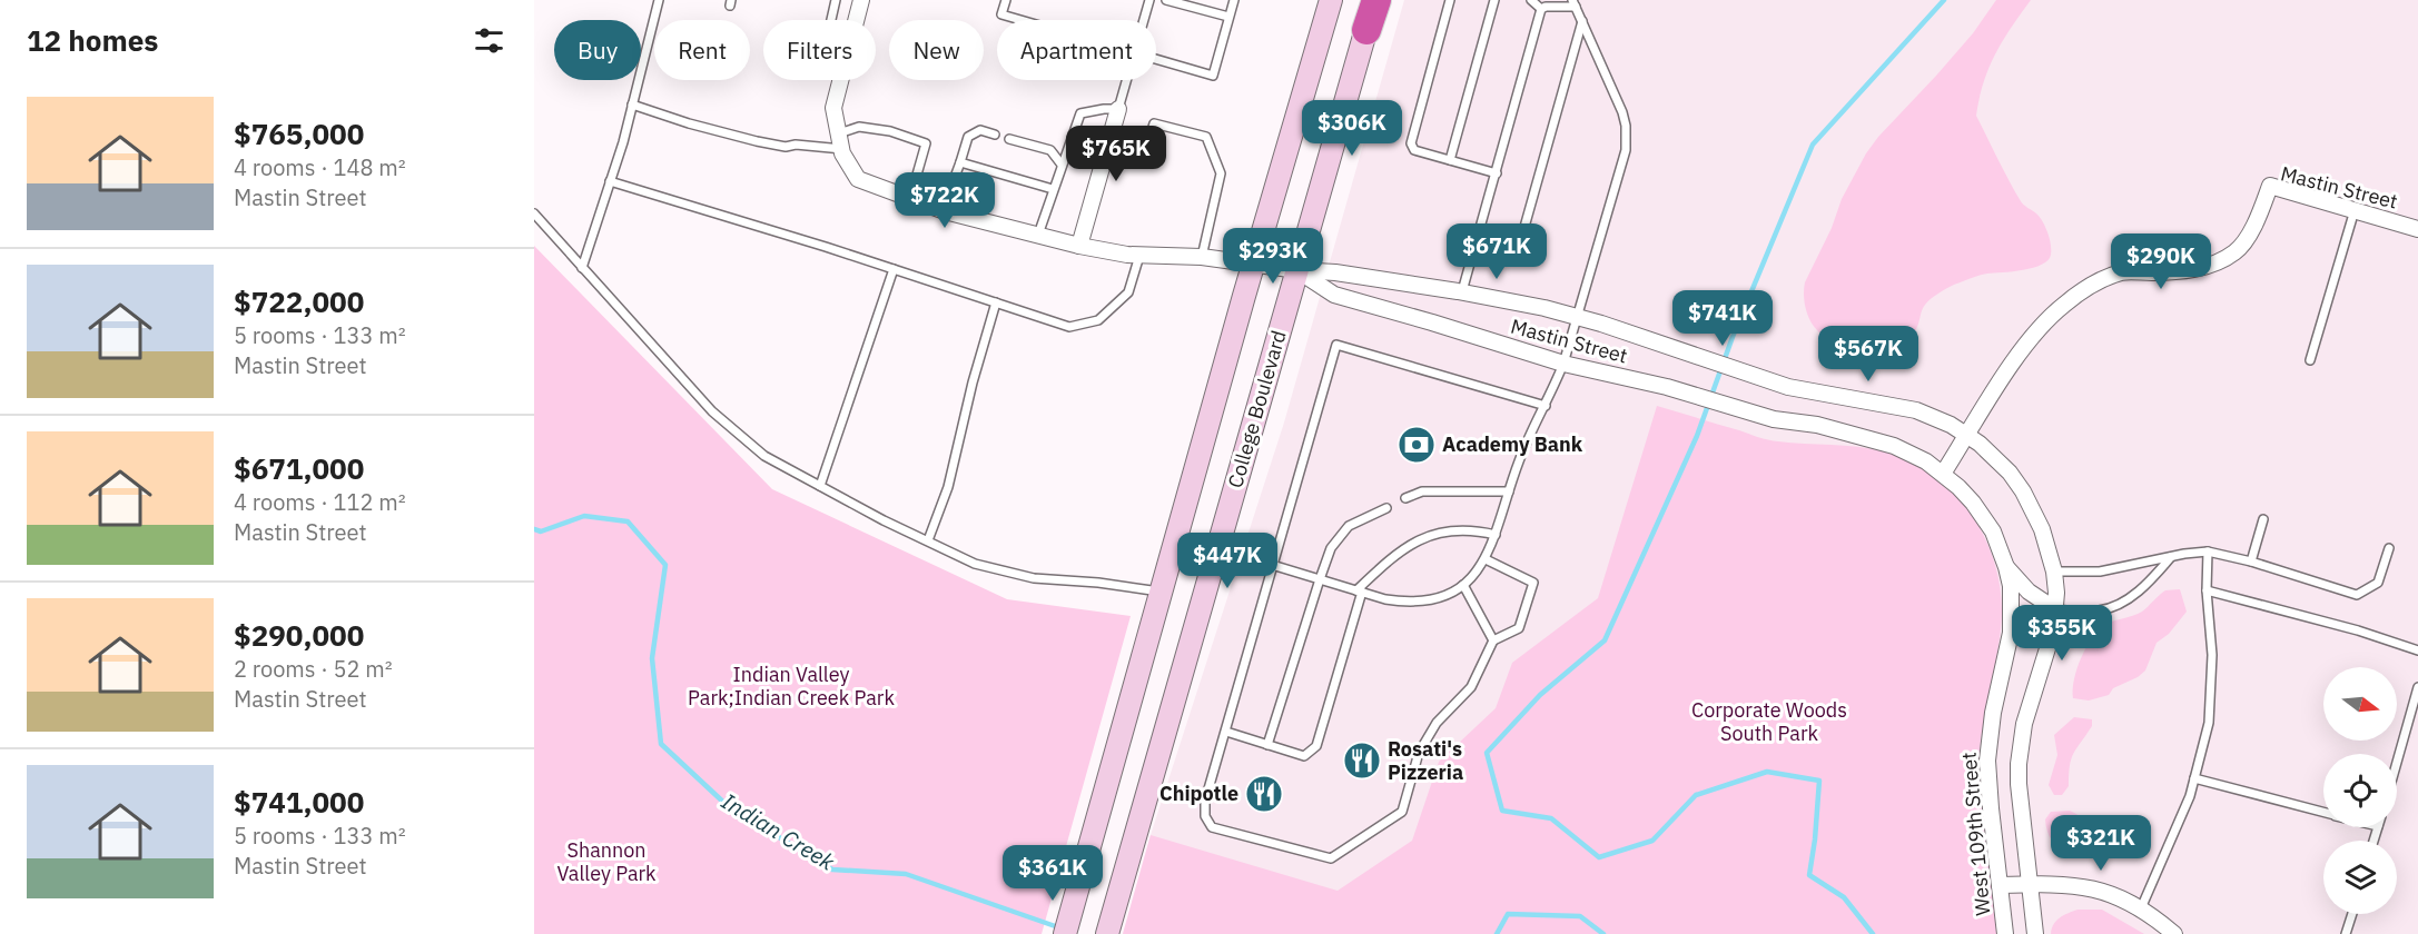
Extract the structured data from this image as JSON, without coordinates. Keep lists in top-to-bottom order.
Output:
{
  "streets": {
    "main road": ["College Boulevard"],
    "street": ["Mastin Street", "West 109th Street"]
  },
  "crossings": [
    ["Mastin Street", "College Boulevard"],
    ["Mastin Street", "West 109th Street"]
  ],
  "water": ["Indian Creek"],
  "parks": ["Indian Valley Park;Indian Creek Park", "Corporate Woods South Park", "Shannon Valley Park"],
  "places": {
    "bank": ["Academy Bank"],
    "restaurant": ["Rosati's Pizzeria", "Chipotle"]
  },
  "north": "right",
  "page": {
    "heading": "12 homes",
    "chip": [
      "Buy",
      "Rent",
      "Filters",
      "New",
      "Apartment"
    ],
    "list": [
      {
        "name": "$765,000",
        "note": "4 rooms · 148 m² · Mastin Street"
      },
      {
        "name": "$722,000",
        "note": "5 rooms · 133 m² · Mastin Street"
      },
      {
        "name": "$671,000",
        "note": "4 rooms · 112 m² · Mastin Street"
      },
      {
        "name": "$290,000",
        "note": "2 rooms · 52 m² · Mastin Street"
      },
      {
        "name": "$741,000",
        "note": "5 rooms · 133 m² · Mastin Street"
      }
    ],
    "price": [
      "$306K",
      "$765K",
      "$722K",
      "$671K",
      "$293K",
      "$290K",
      "$741K",
      "$567K",
      "$447K",
      "$355K",
      "$321K",
      "$361K"
    ]
  }
}
